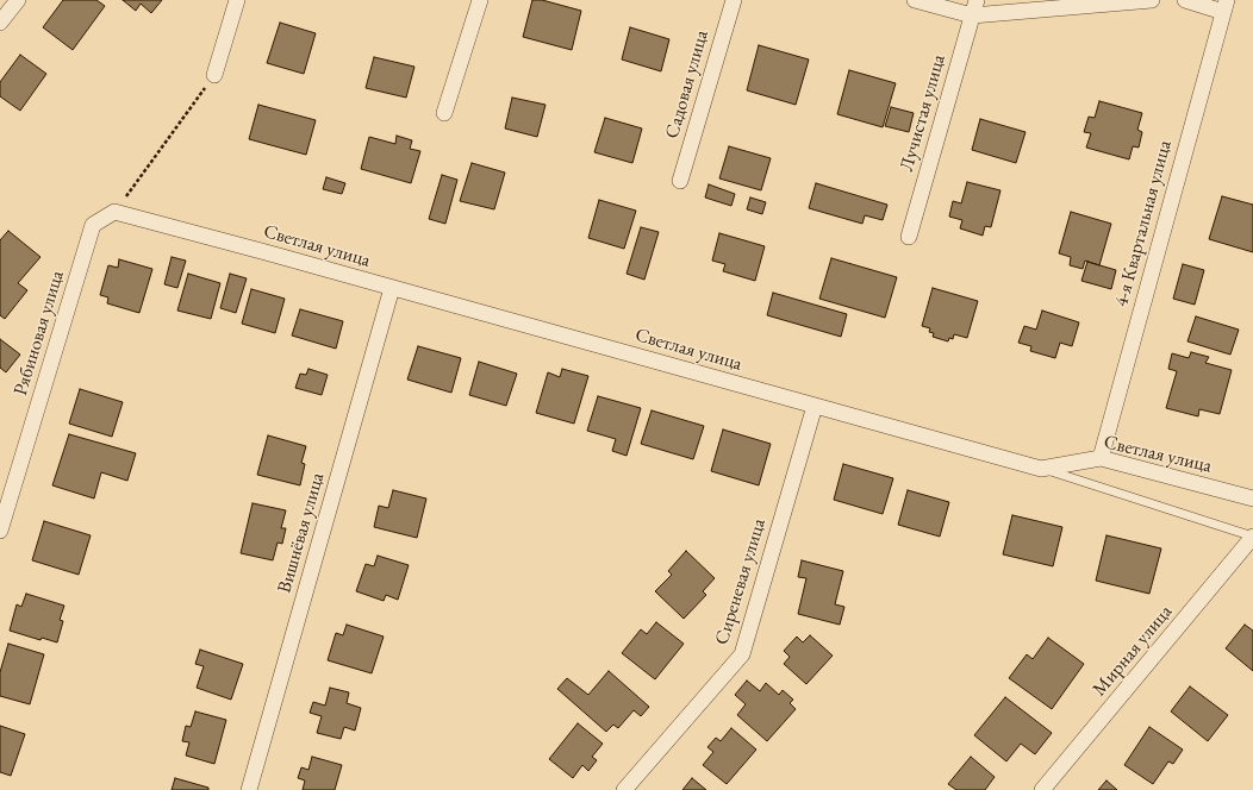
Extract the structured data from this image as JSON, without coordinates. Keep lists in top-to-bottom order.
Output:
{
  "streets": {
    "street": [
      "Садовая улица",
      "Лучистая улица",
      "4-я Квартальная улица",
      "Светлая улица",
      "Рябиновая улица",
      "Вишнёвая улица",
      "Сиреневая улица",
      "Мирная улица"
    ]
  },
  "crossings": [
    ["4-я Квартальная улица", "Светлая улица"],
    ["Светлая улица", "Рябиновая улица"],
    ["Светлая улица", "Вишнёвая улица"],
    ["Светлая улица", "Сиреневая улица"]
  ]
}
